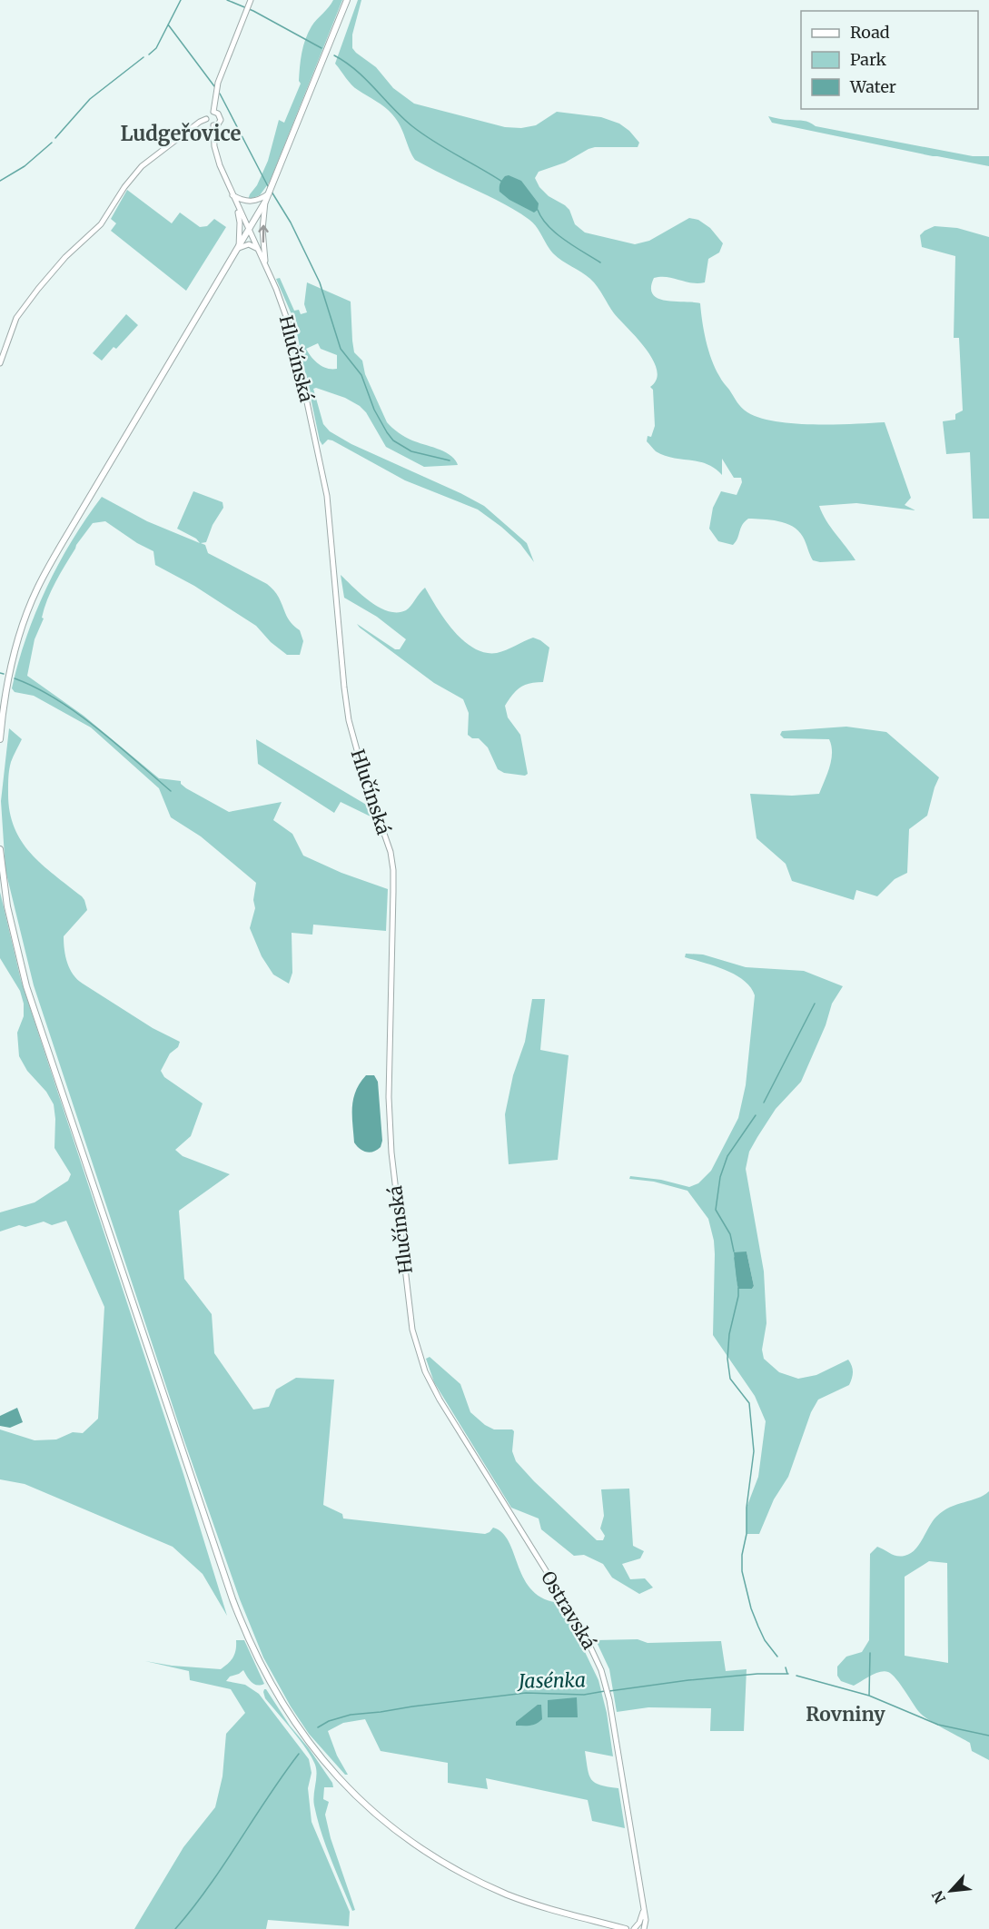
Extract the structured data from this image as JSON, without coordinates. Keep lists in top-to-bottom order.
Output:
{
  "streets": {
    "street": ["Hlučínská", "Ostravská"]
  },
  "crossings": [
    ["Hlučínská", "Ostravská"]
  ],
  "districts": ["Ludgeřovice", "Rovniny"],
  "water": ["Jasénka"],
  "legend": ["Road", "Park", "Water"],
  "north": "bottom left"
}
